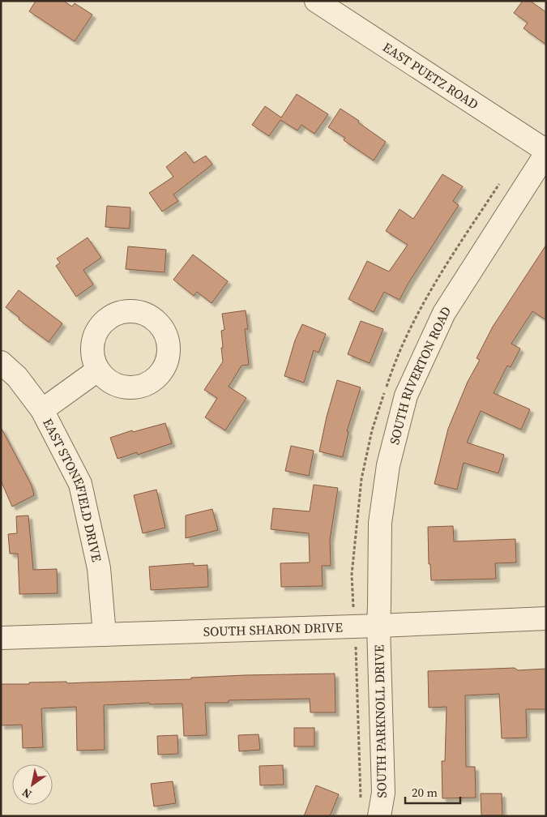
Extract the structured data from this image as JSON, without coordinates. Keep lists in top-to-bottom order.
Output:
{
  "streets": {
    "street": [
      "EAST PUETZ ROAD",
      "SOUTH RIVERTON ROAD",
      "EAST STONEFIELD DRIVE",
      "SOUTH SHARON DRIVE",
      "SOUTH PARKNOLL DRIVE"
    ]
  },
  "crossings": [
    ["EAST PUETZ ROAD", "SOUTH RIVERTON ROAD"],
    ["SOUTH RIVERTON ROAD", "SOUTH SHARON DRIVE"],
    ["SOUTH RIVERTON ROAD", "SOUTH PARKNOLL DRIVE"],
    ["EAST STONEFIELD DRIVE", "SOUTH SHARON DRIVE"],
    ["SOUTH SHARON DRIVE", "SOUTH PARKNOLL DRIVE"]
  ],
  "scale_bar": "20 m",
  "north": "bottom left"
}
